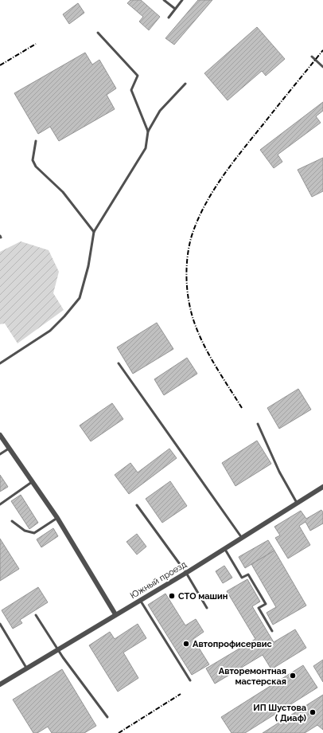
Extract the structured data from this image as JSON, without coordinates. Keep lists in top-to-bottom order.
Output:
{
  "streets": {
    "street": ["Южный проезд"]
  },
  "places": [
    "СТО машин",
    "Автопрофисервис",
    "Авторемонтная мастерская",
    "ИП Шустова ( Диаф)"
  ]
}
